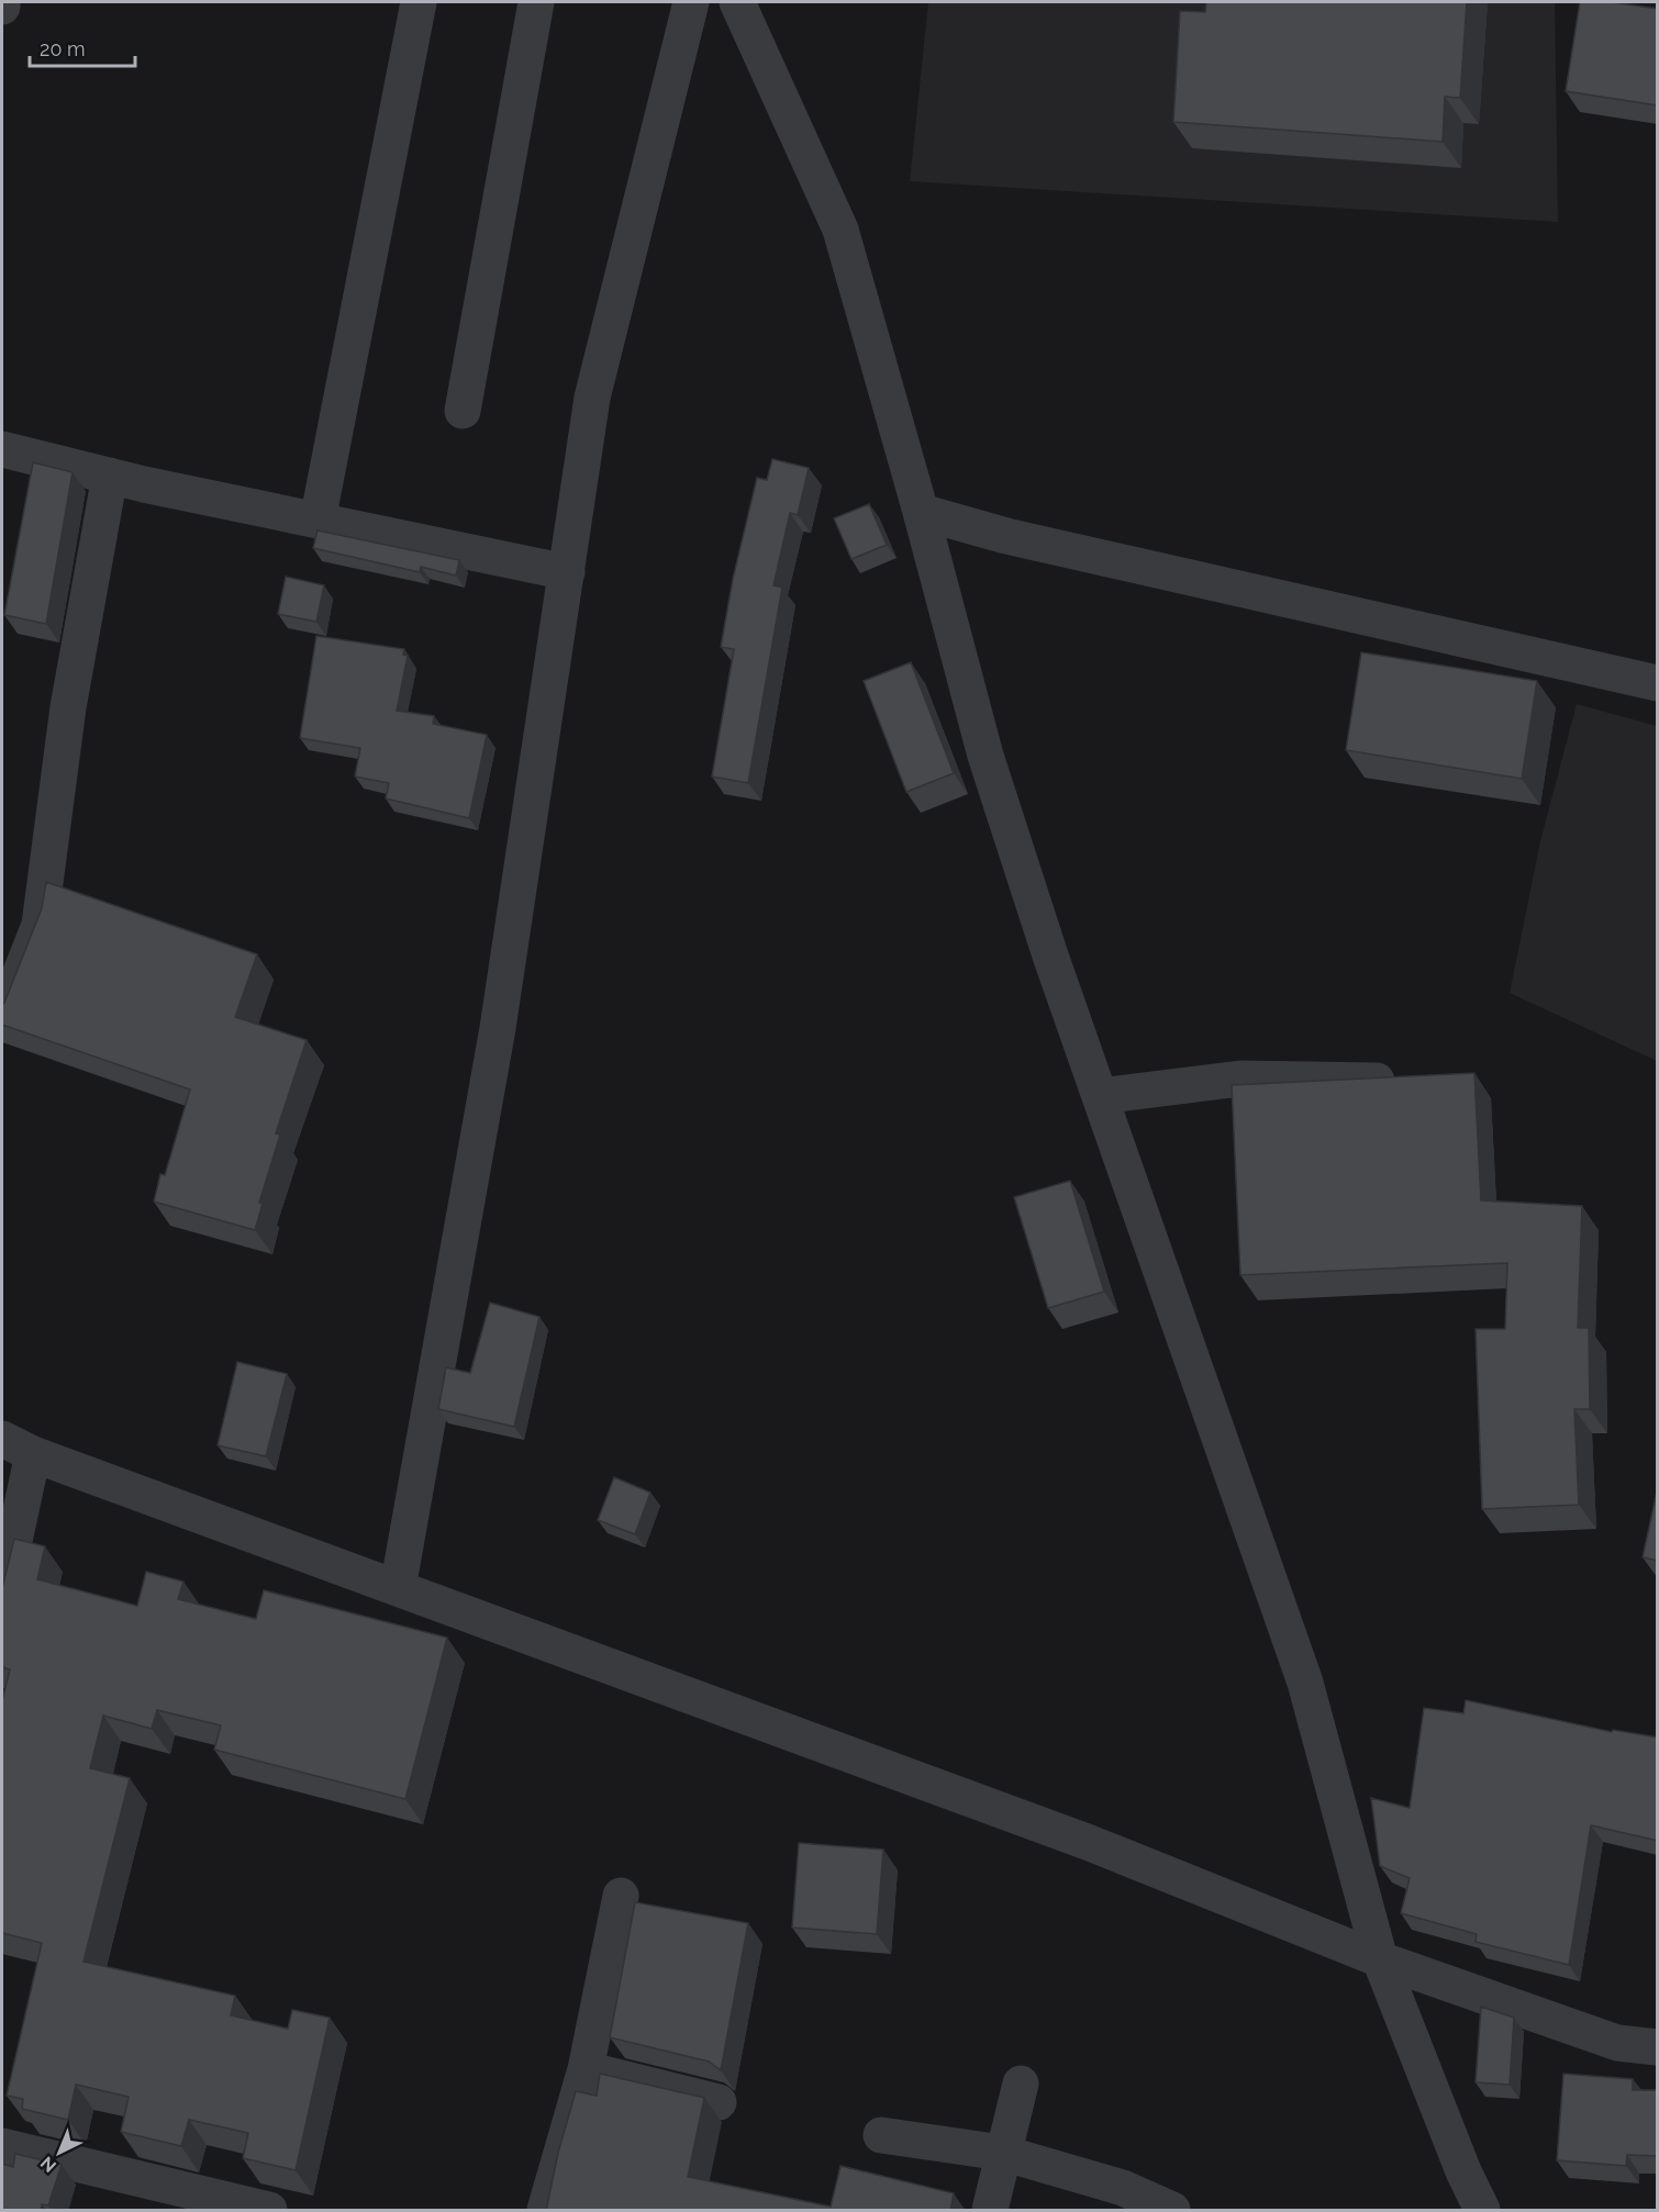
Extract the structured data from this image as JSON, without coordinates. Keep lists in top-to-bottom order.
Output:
{
  "scale_bar": "20 m",
  "north": "bottom left"
}
